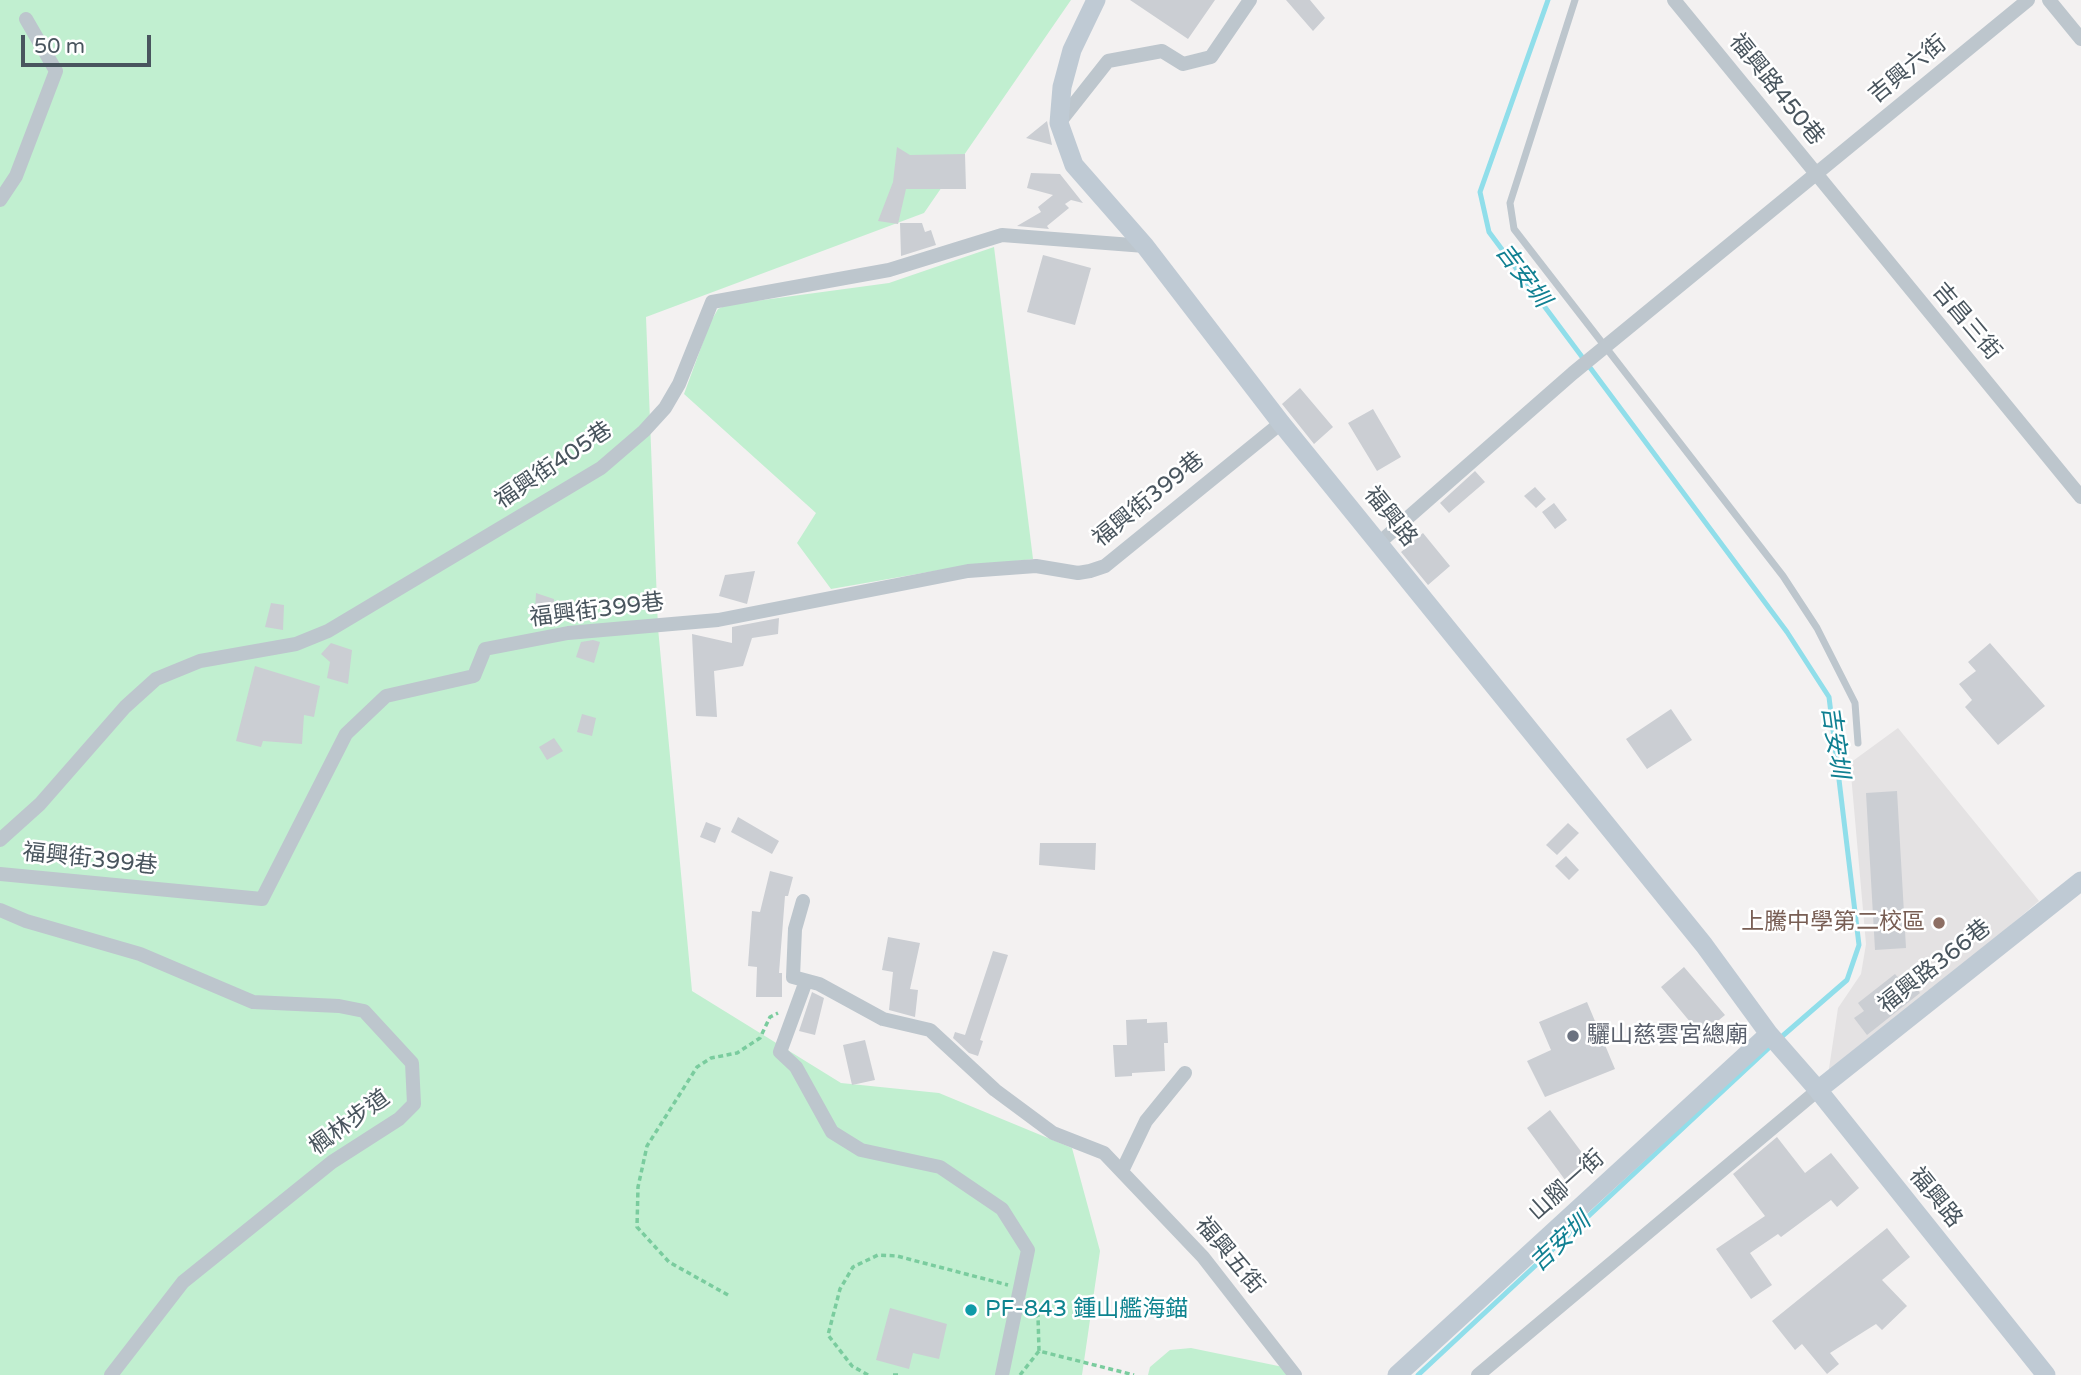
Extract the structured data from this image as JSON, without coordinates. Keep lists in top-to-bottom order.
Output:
{
  "streets": {
    "street": [
      "吉興六街",
      "福興路450巷",
      "吉昌三街",
      "福興街405巷",
      "福興街399巷",
      "福興路",
      "福興路366巷",
      "楓林步道",
      "山腳一街",
      "福興五街"
    ]
  },
  "crossings": [
    ["吉興六街", "福興路450巷"],
    ["吉興六街", "吉昌三街"],
    ["吉興六街", "福興路"],
    ["福興路450巷", "吉昌三街"],
    ["福興街405巷", "福興路"],
    ["福興街399巷", "福興路"],
    ["福興路", "福興路366巷"],
    ["福興路", "山腳一街"]
  ],
  "water": ["吉安圳"],
  "places": ["上騰中學第二校區", "驪山慈雲宮總廟", "PF-843 鍾山艦海錨"],
  "scale_bar": "50 m"
}
